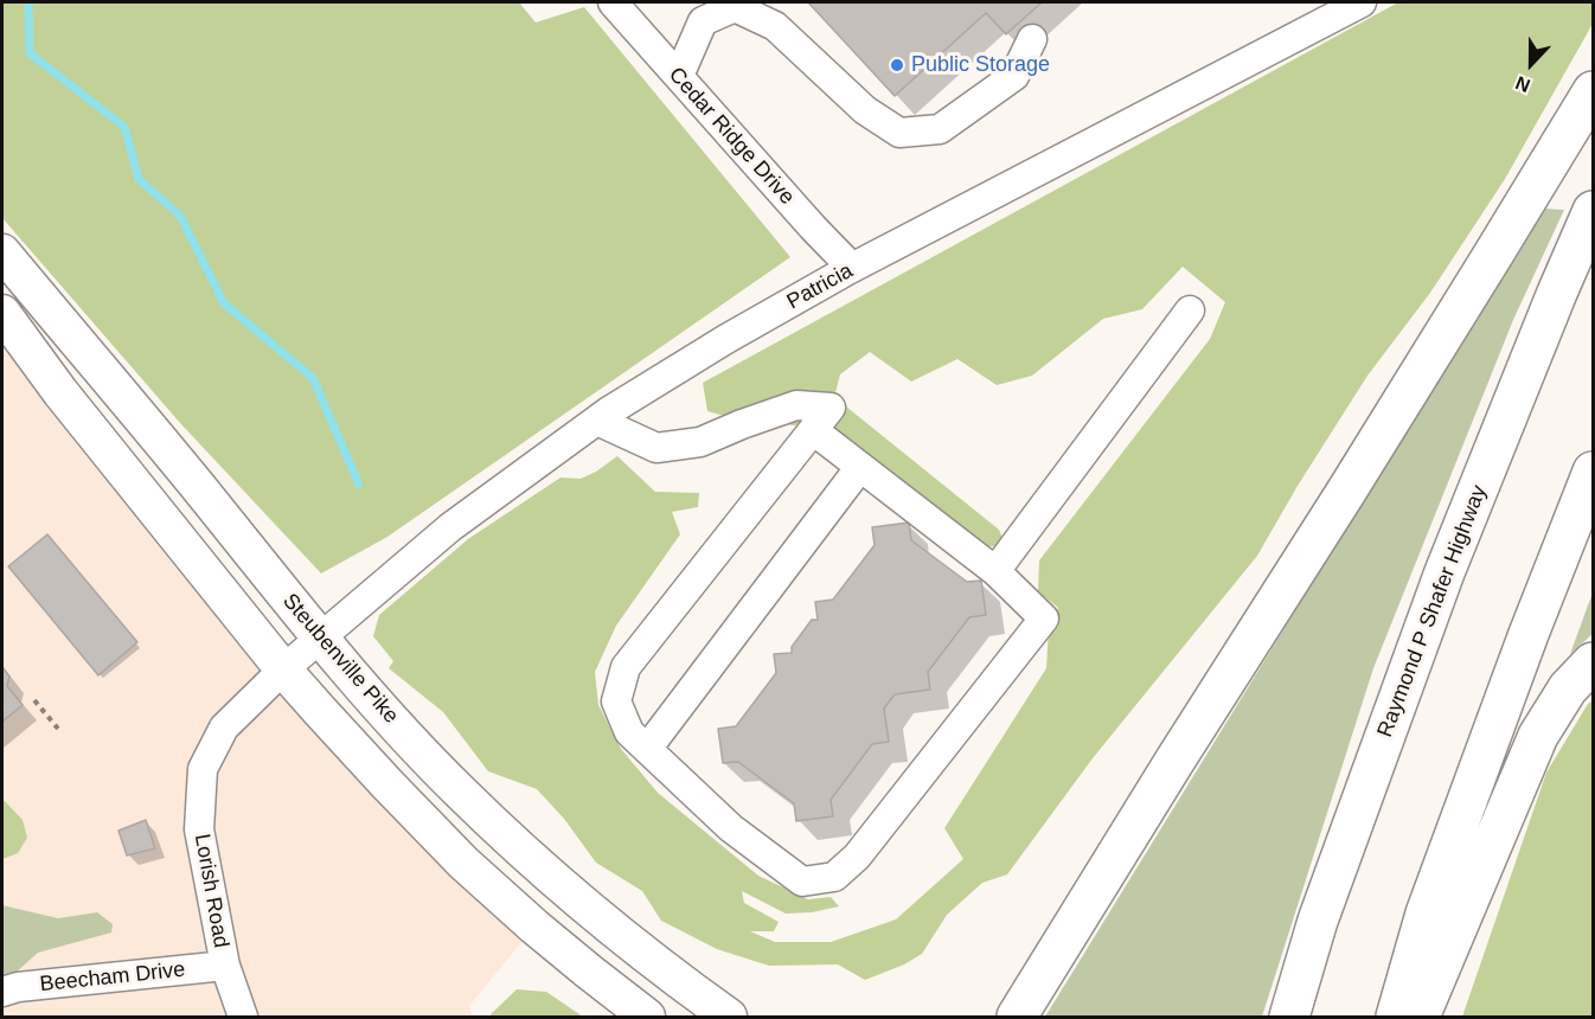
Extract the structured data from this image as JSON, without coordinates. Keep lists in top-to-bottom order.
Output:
{
  "streets": {
    "highway": ["Raymond P Shafer Highway"],
    "main road": ["Steubenville Pike"],
    "street": [
      "Cedar Ridge Drive",
      "Patricia",
      "Lorish Road",
      "Beecham Drive"
    ]
  },
  "crossings": [
    ["Cedar Ridge Drive", "Patricia"],
    ["Patricia", "Steubenville Pike"],
    ["Patricia", "Lorish Road"],
    ["Steubenville Pike", "Lorish Road"],
    ["Lorish Road", "Beecham Drive"]
  ],
  "places": ["Public Storage"],
  "north": "bottom"
}
